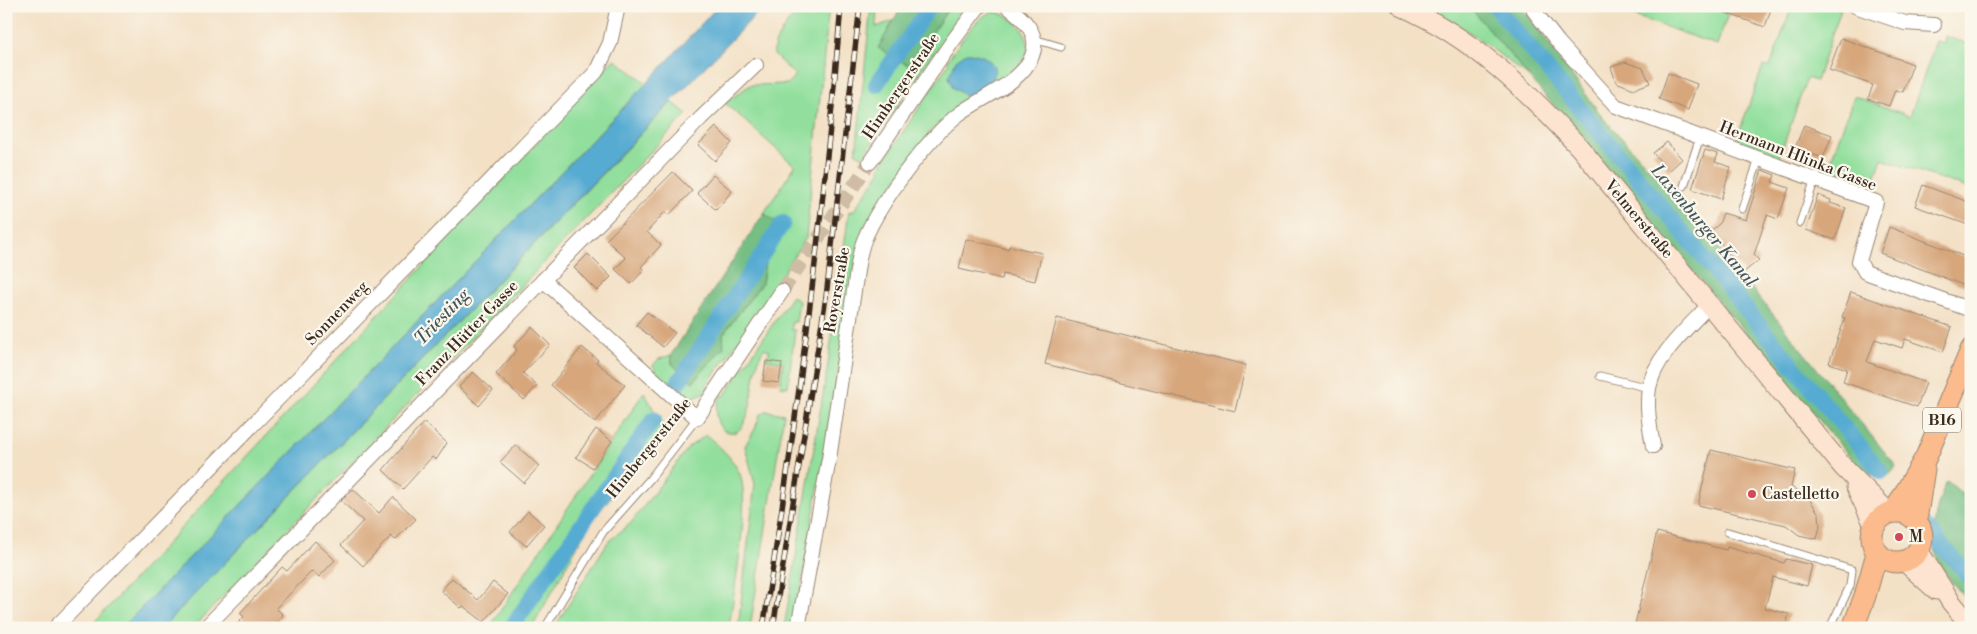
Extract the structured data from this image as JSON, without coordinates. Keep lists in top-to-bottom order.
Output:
{
  "streets": {
    "main road": ["B16"],
    "street": [
      "Himbergerstraße",
      "Hermann Hlinka Gasse",
      "Velmerstraße",
      "Royerstraße",
      "Sonnenweg",
      "Franz Hütter Gasse"
    ]
  },
  "crossings": [
    ["Velmerstraße", "B16"]
  ],
  "water": ["Laxenburger Kanal", "Triesting"],
  "places": ["Castelletto", "M"]
}
